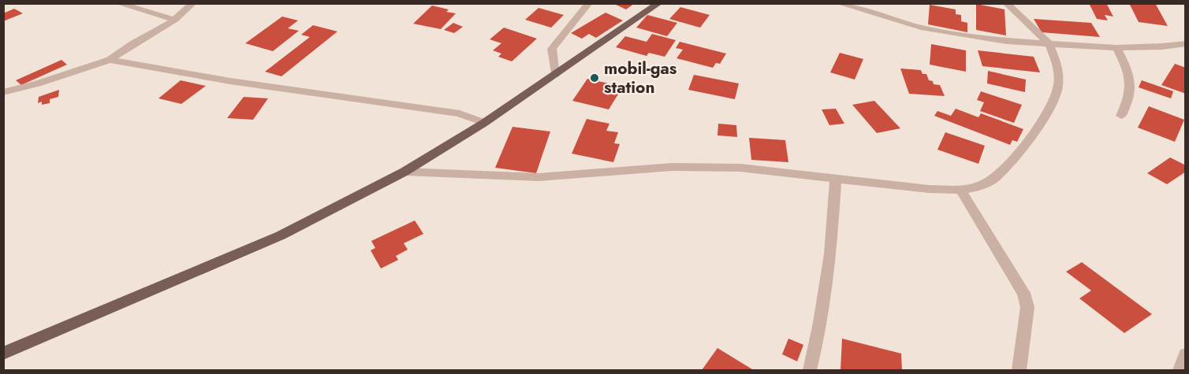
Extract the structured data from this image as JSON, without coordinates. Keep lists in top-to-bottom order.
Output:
{
  "places": ["mobil-gas station"]
}
